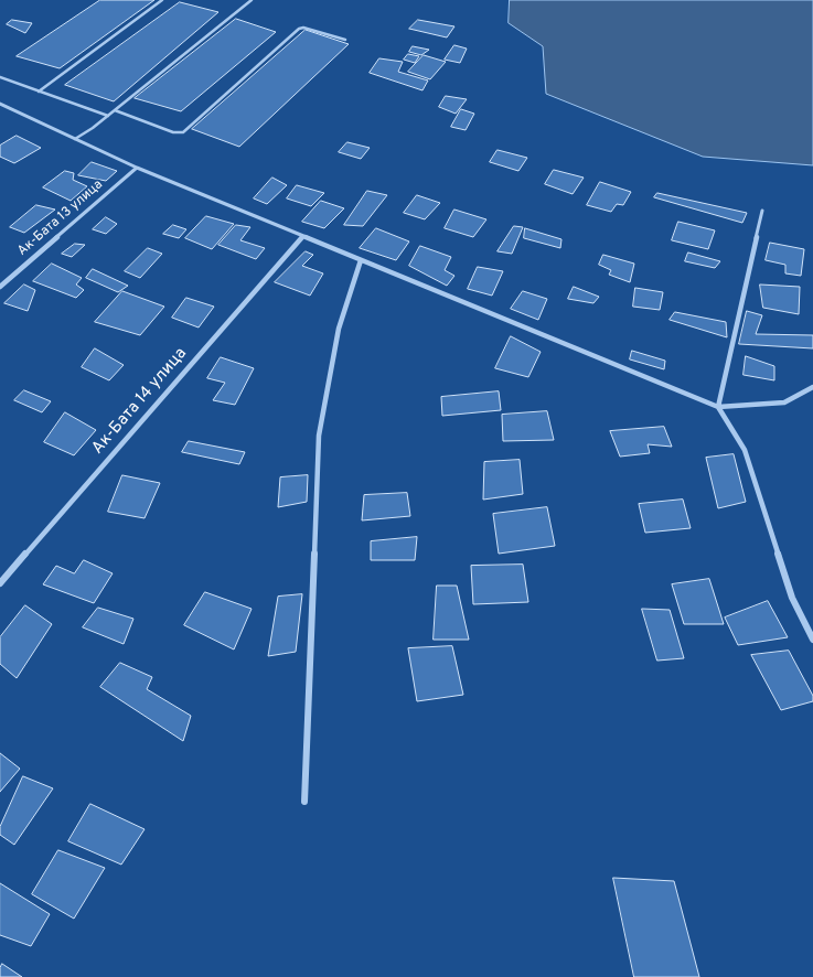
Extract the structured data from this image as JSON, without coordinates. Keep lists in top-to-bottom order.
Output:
{
  "streets": {
    "street": ["Ак-Бата 13 улица", "Ак-Бата 14 улица"]
  }
}
